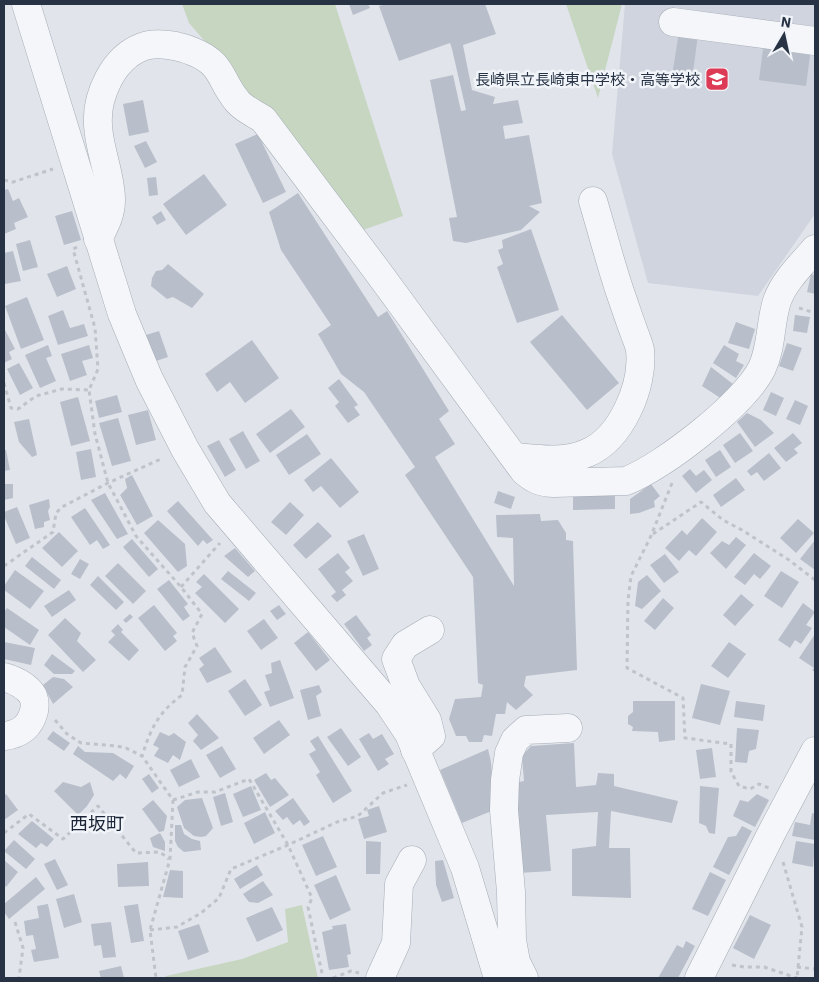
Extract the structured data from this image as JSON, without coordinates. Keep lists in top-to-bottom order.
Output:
{
  "districts": ["西坂町"],
  "places": {
    "school or university": ["長崎県立長崎東中学校・高等学校"]
  },
  "north": "top"
}
